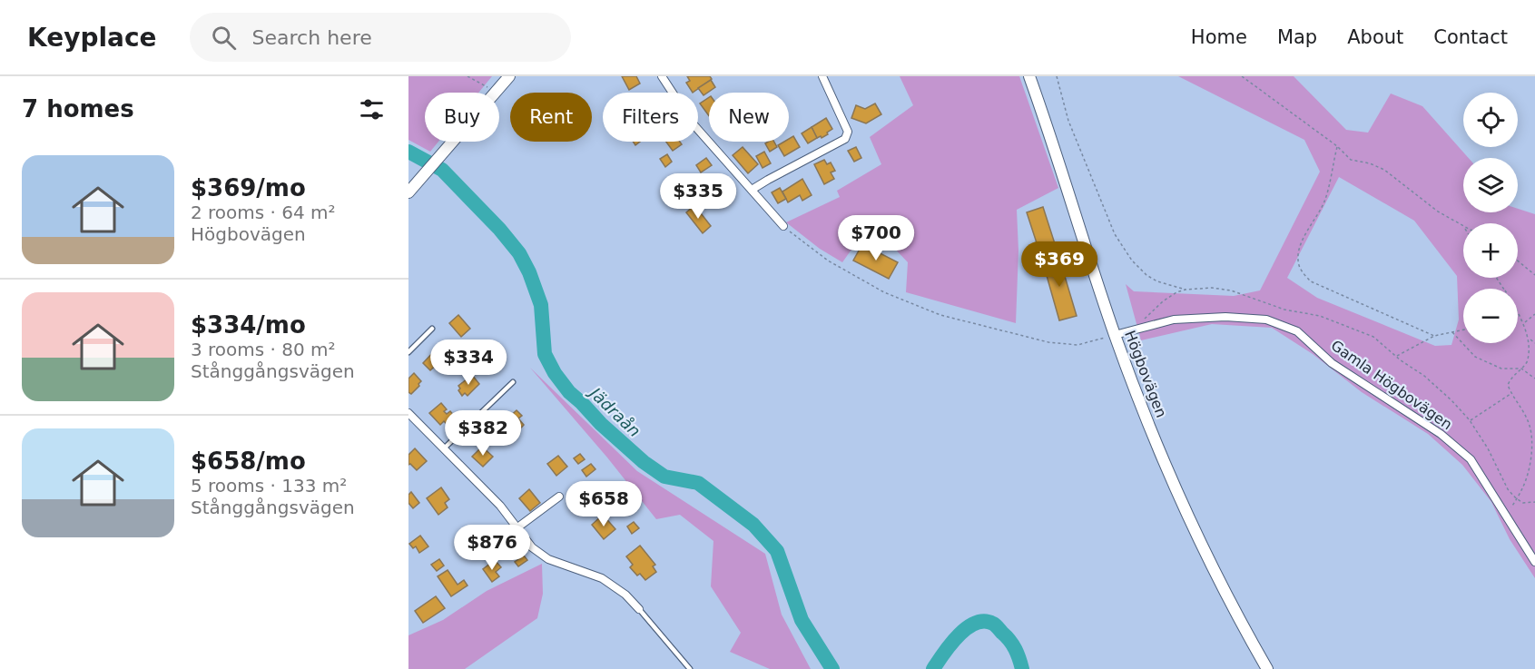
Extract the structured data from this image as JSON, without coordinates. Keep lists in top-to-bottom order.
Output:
{
  "streets": {
    "main road": ["Högbovägen"],
    "street": ["Gamla Högbovägen"]
  },
  "crossings": [
    ["Högbovägen", "Gamla Högbovägen"]
  ],
  "water": ["Jädraån"],
  "page": {
    "header": "Keyplace",
    "search": "Search here",
    "nav": [
      "Home",
      "Map",
      "About",
      "Contact"
    ],
    "heading": "7 homes",
    "map_buttons": ["+", "−"],
    "chip": [
      "Buy",
      "Rent",
      "Filters",
      "New"
    ],
    "list": [
      {
        "name": "$369/mo",
        "note": "2 rooms · 64 m² · Högbovägen"
      },
      {
        "name": "$334/mo",
        "note": "3 rooms · 80 m² · Stånggångsvägen"
      },
      {
        "name": "$658/mo",
        "note": "5 rooms · 133 m² · Stånggångsvägen"
      }
    ],
    "price": [
      "$335",
      "$700",
      "$369",
      "$334",
      "$382",
      "$658",
      "$876"
    ]
  }
}
